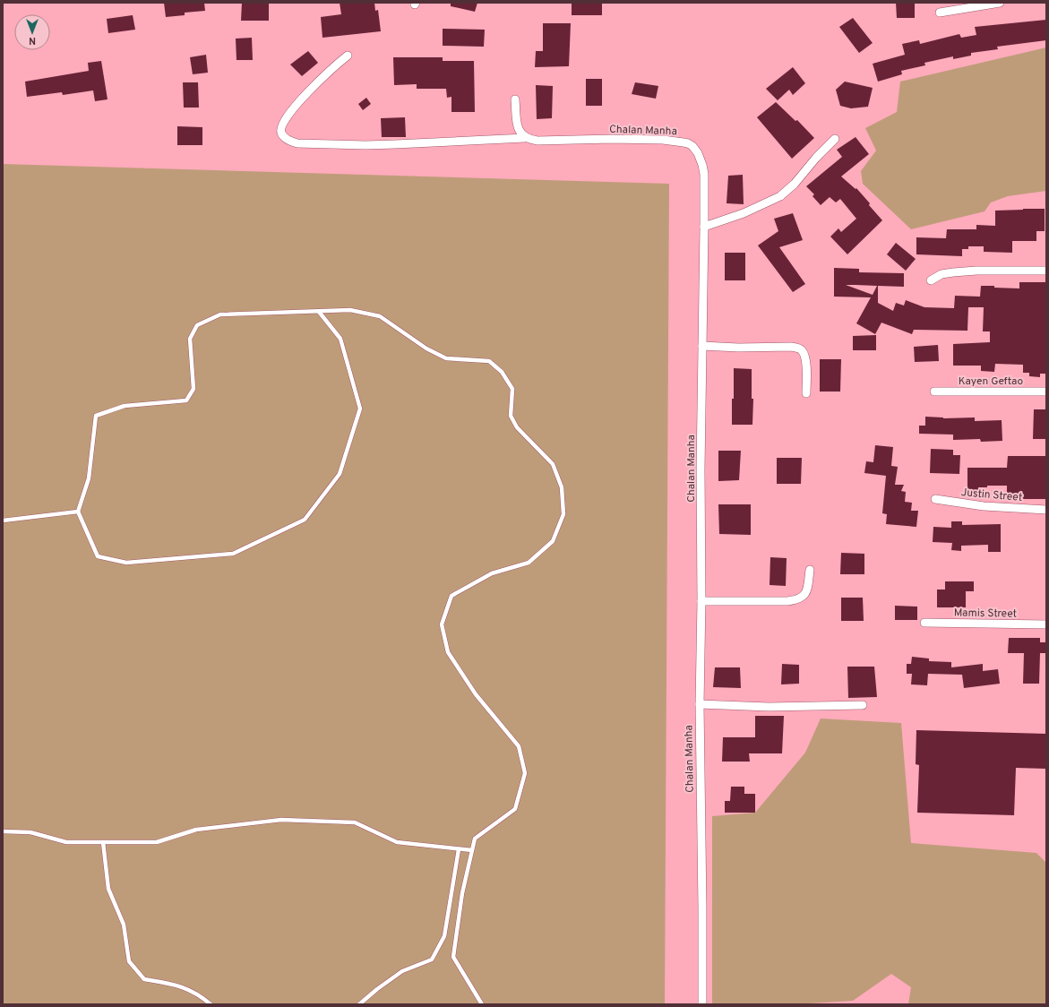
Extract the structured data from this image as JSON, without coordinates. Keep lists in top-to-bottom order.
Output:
{
  "streets": {
    "street": [
      "Chalan Manha",
      "Kayen Geftao",
      "Justin Street",
      "Mamis Street"
    ]
  },
  "north": "bottom"
}
